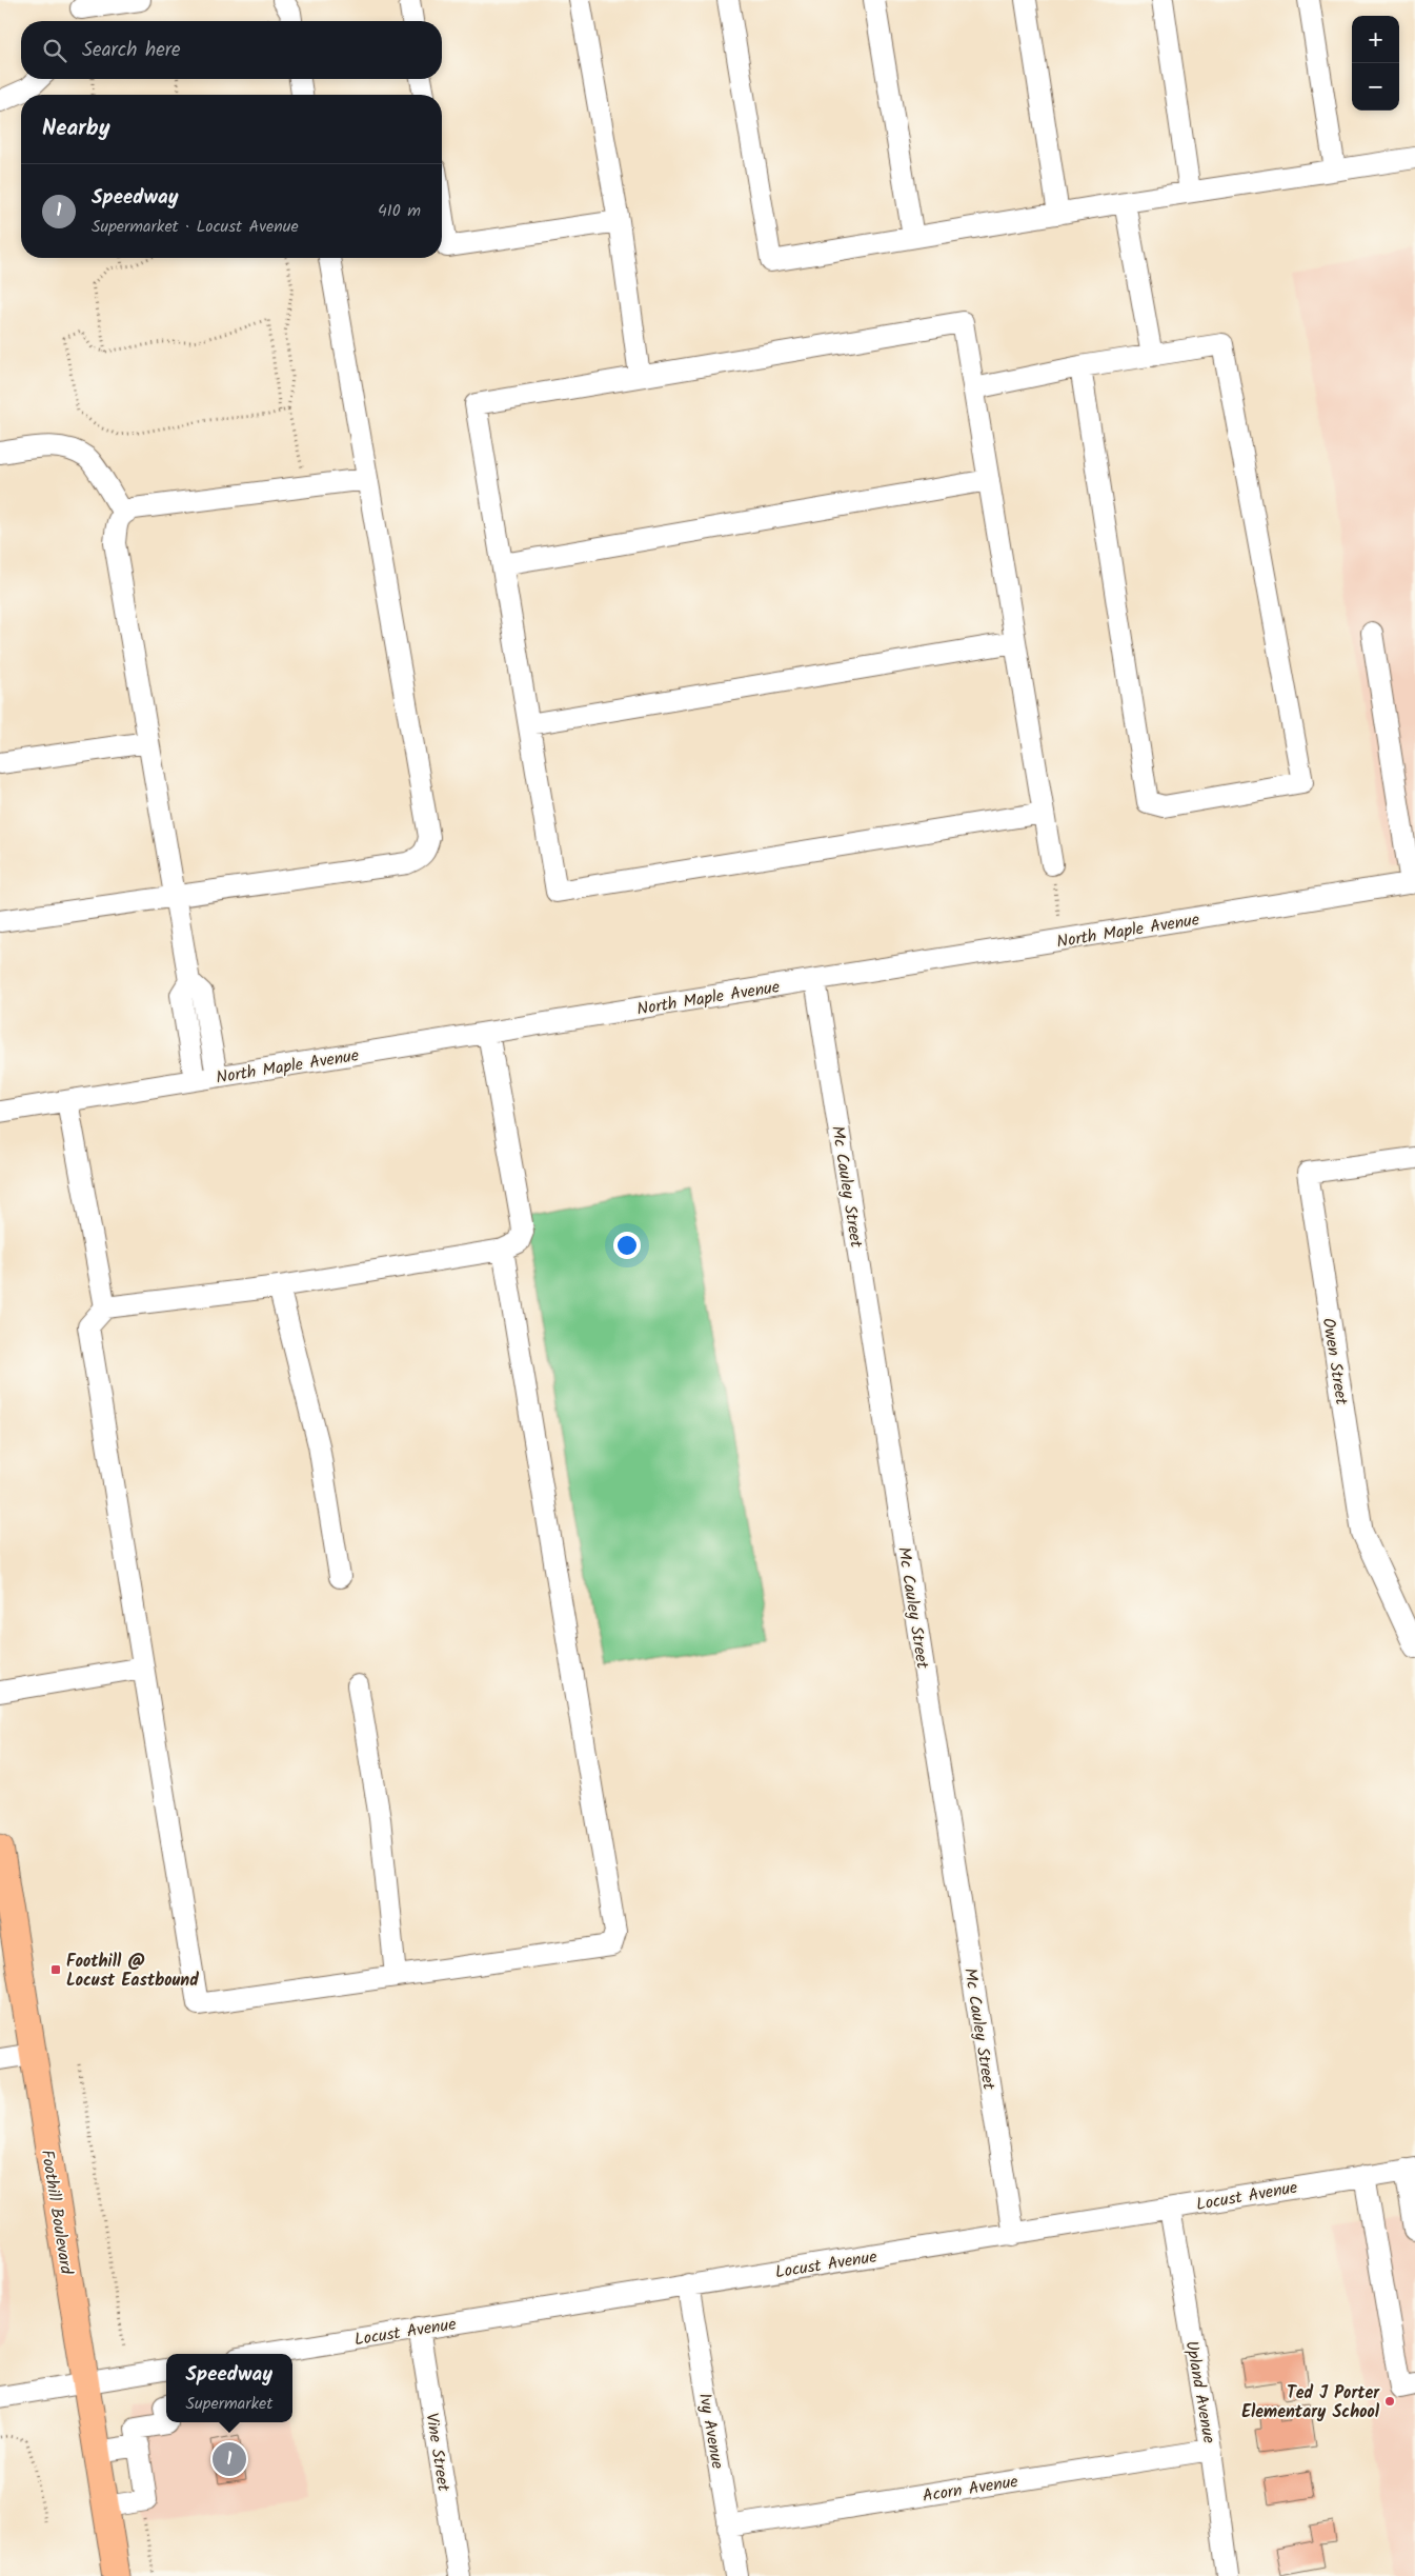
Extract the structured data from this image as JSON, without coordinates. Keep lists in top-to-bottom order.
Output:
{
  "streets": {
    "main road": ["Foothill Boulevard"],
    "street": [
      "North Maple Avenue",
      "Mc Cauley Street",
      "Owen Street",
      "Locust Avenue",
      "Upland Avenue",
      "Ivy Avenue",
      "Vine Street",
      "Acorn Avenue"
    ]
  },
  "crossings": [
    ["North Maple Avenue", "Mc Cauley Street"],
    ["Mc Cauley Street", "Locust Avenue"],
    ["Locust Avenue", "Upland Avenue"],
    ["Locust Avenue", "Ivy Avenue"],
    ["Locust Avenue", "Vine Street"],
    ["Upland Avenue", "Acorn Avenue"],
    ["Ivy Avenue", "Acorn Avenue"]
  ],
  "places": {
    "transit": ["Foothill @ Locust Eastbound"],
    "other": ["Ted J Porter Elementary School"]
  },
  "page": {
    "map_buttons": ["+", "−"],
    "search": "Search here",
    "heading": "Nearby",
    "list": [
      {
        "mark": "1",
        "name": "Speedway",
        "note": "Supermarket · Locust Avenue",
        "value": "410 m"
      }
    ],
    "popup": ["Speedway", "Supermarket"],
    "pins": "1"
  }
}
